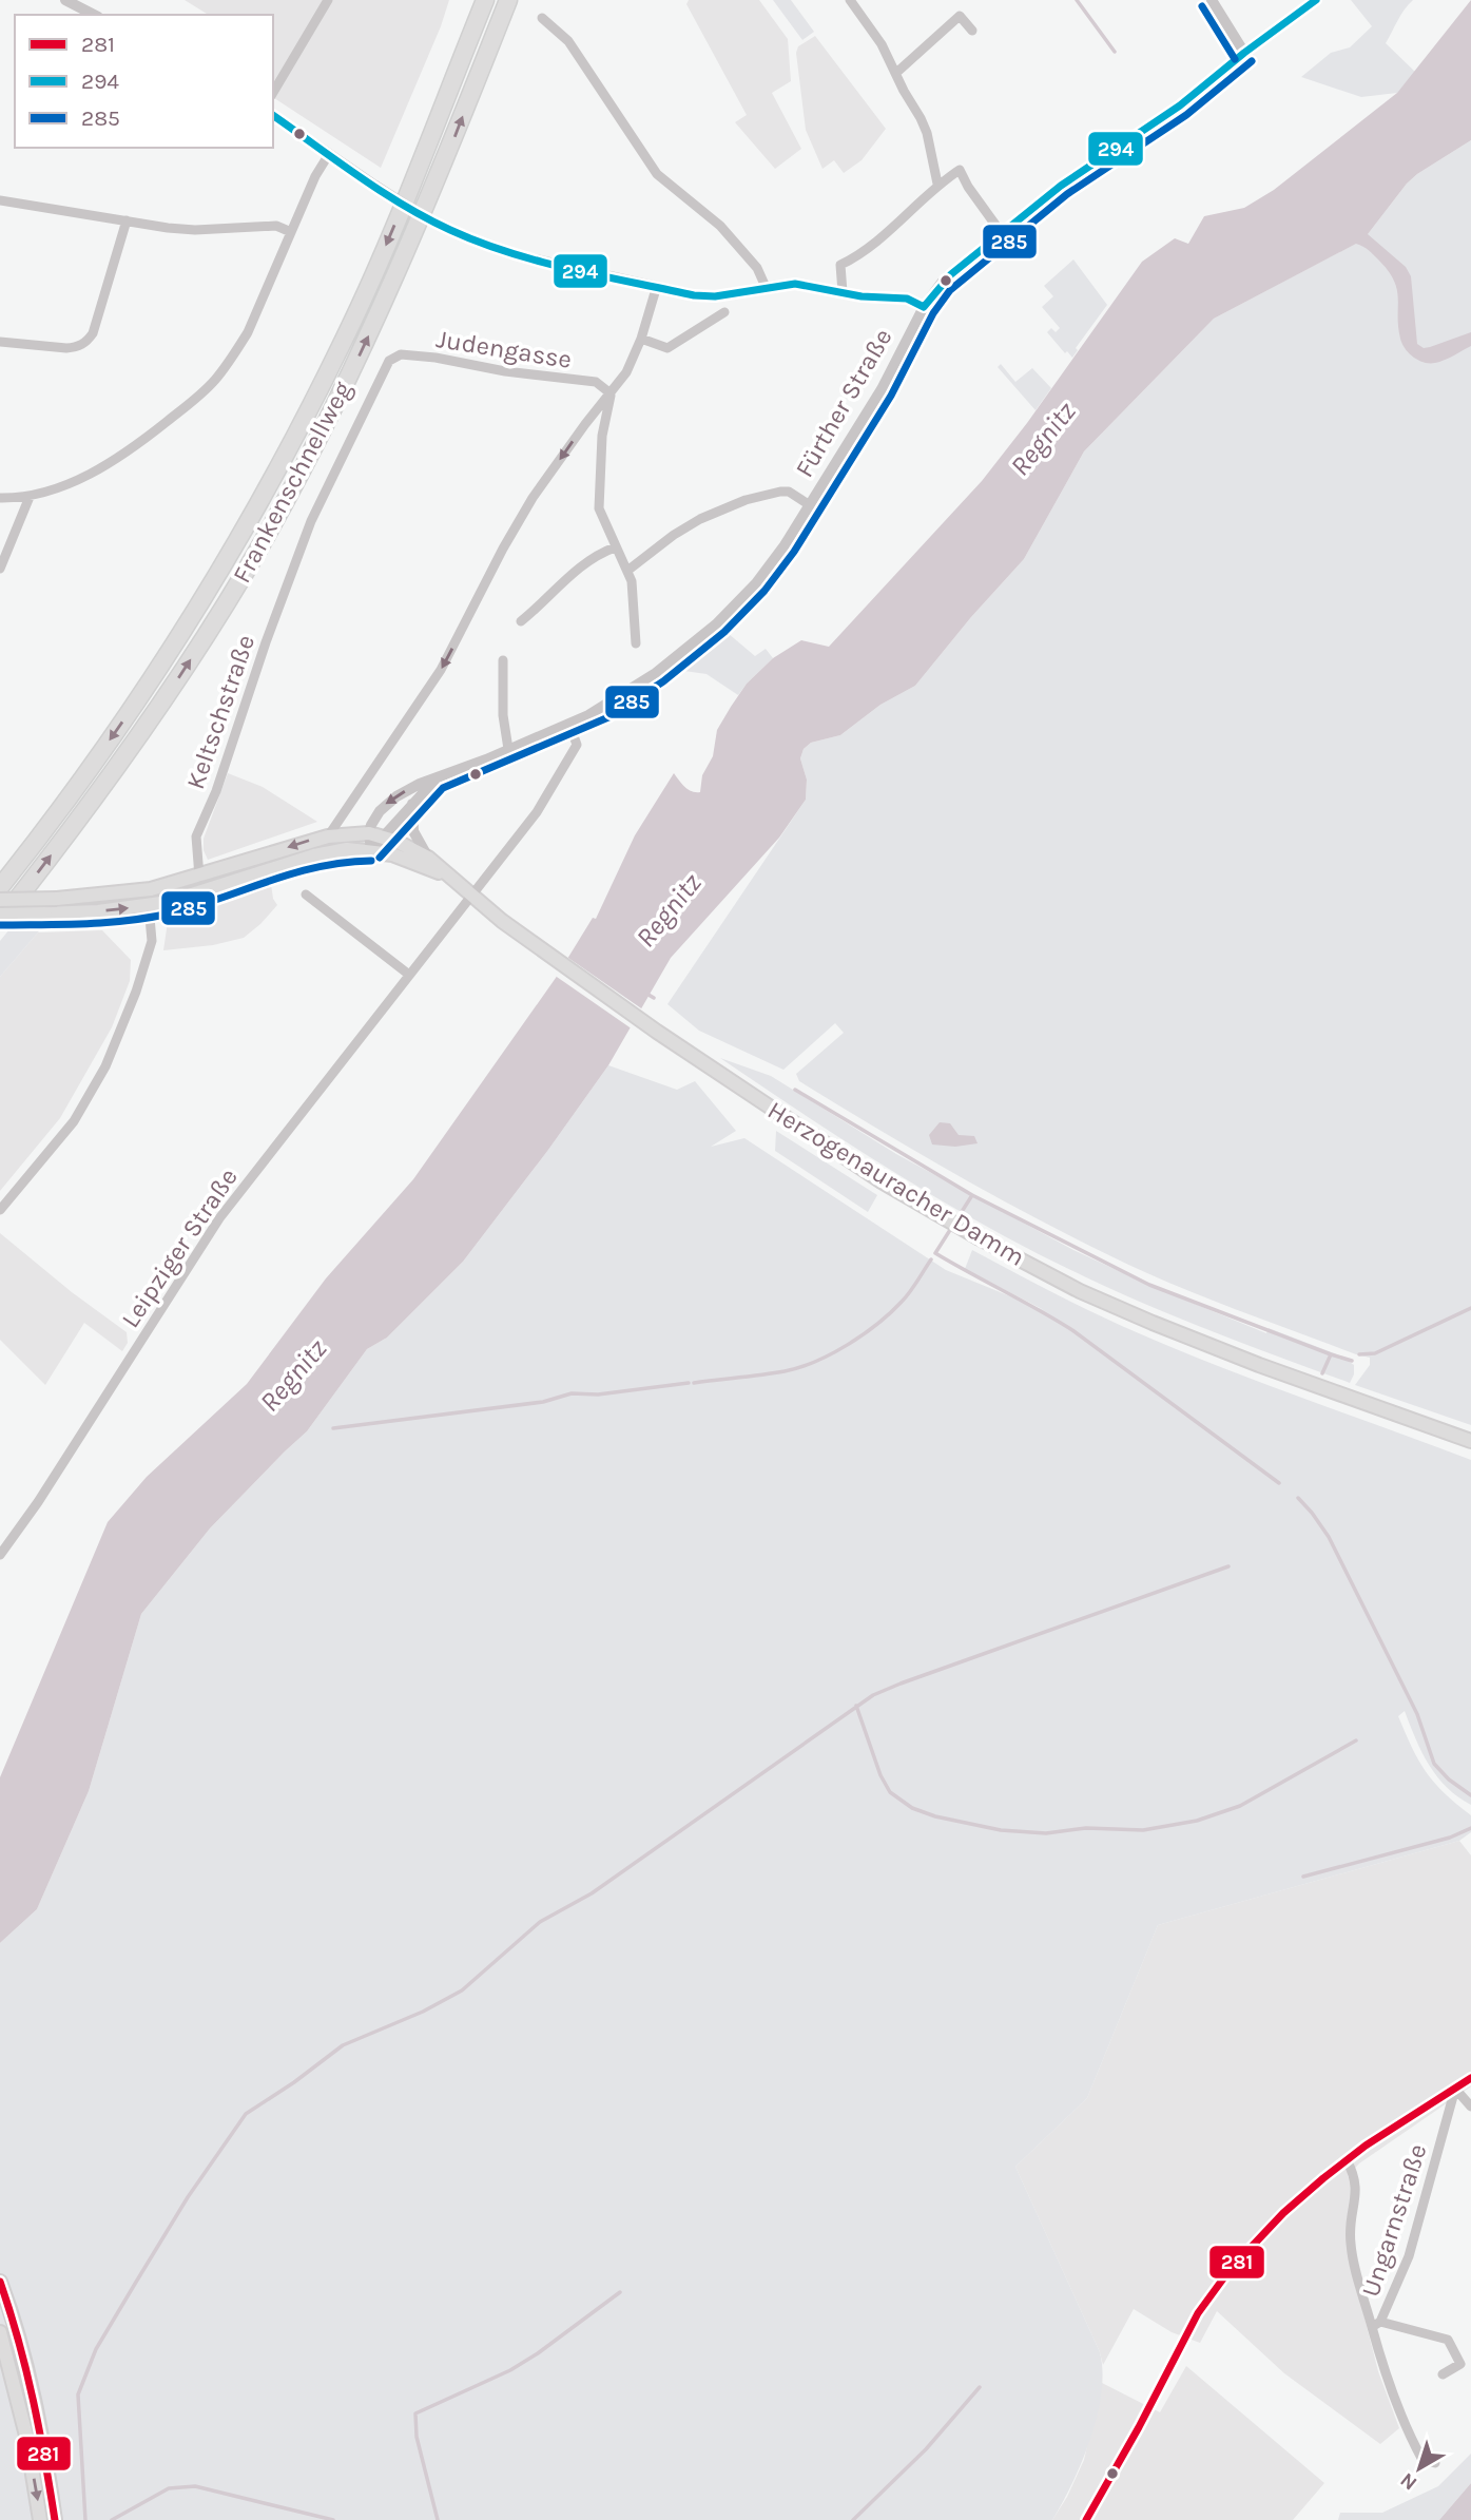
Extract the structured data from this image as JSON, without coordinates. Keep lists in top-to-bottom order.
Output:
{
  "streets": {
    "highway": ["Frankenschnellweg"],
    "main road": ["Herzogenauracher Damm"],
    "street": [
      "Judengasse",
      "Fürther Straße",
      "Keltschstraße",
      "Leipziger Straße",
      "Ungarnstraße"
    ]
  },
  "crossings": [
    ["Judengasse", "Keltschstraße"],
    ["Fürther Straße", "Herzogenauracher Damm"],
    ["Fürther Straße", "Leipziger Straße"],
    ["Herzogenauracher Damm", "Leipziger Straße"]
  ],
  "water": ["Regnitz"],
  "lines": ["transit line 294", "transit line 285", "transit line 281"],
  "legend": ["281", "294", "285"],
  "north": "bottom left"
}
